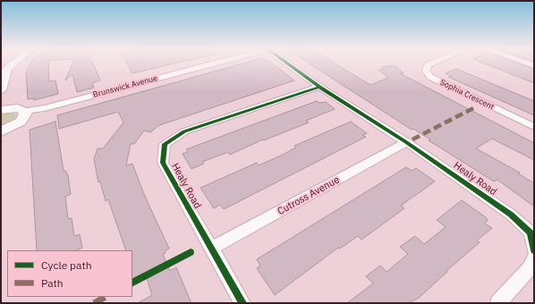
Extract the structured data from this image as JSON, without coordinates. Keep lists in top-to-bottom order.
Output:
{
  "streets": {
    "street": [
      "Brunswick Avenue",
      "Sophia Crescent",
      "Healy Road",
      "Cutross Avenue"
    ]
  },
  "crossings": [
    ["Healy Road", "Cutross Avenue"]
  ],
  "legend": ["Cycle path", "Path"]
}
